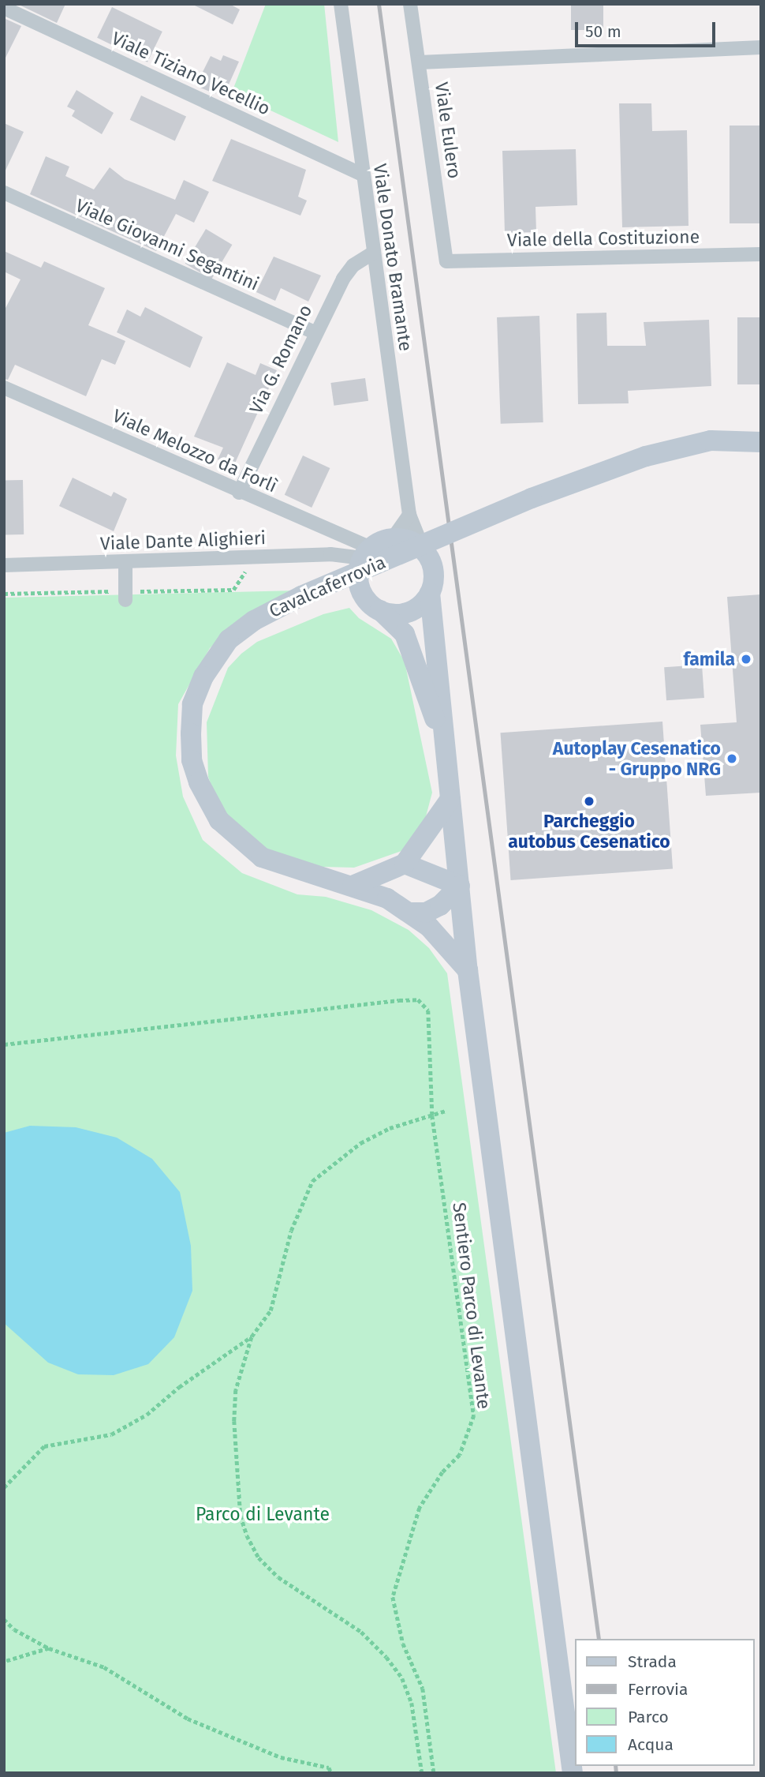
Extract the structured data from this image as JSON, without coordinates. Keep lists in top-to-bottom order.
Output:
{
  "streets": {
    "street": [
      "Viale Tiziano Vecellio",
      "Viale Eulero",
      "Viale della Costituzione",
      "Viale Giovanni Segantini",
      "Viale Donato Bramante",
      "Via G. Romano",
      "Viale Melozzo da Forlì",
      "Viale Dante Alighieri",
      "Cavalcaferrovia"
    ],
    "path": ["Sentiero Parco di Levante"]
  },
  "crossings": [
    ["Viale Tiziano Vecellio", "Viale Donato Bramante"],
    ["Viale Eulero", "Viale della Costituzione"],
    ["Viale Giovanni Segantini", "Via G. Romano"],
    ["Viale Donato Bramante", "Via G. Romano"],
    ["Viale Donato Bramante", "Viale Melozzo da Forlì"],
    ["Viale Donato Bramante", "Viale Dante Alighieri"],
    ["Via G. Romano", "Viale Melozzo da Forlì"],
    ["Viale Melozzo da Forlì", "Viale Dante Alighieri"]
  ],
  "parks": ["Parco di Levante"],
  "places": ["famila", "Autoplay Cesenatico - Gruppo NRG", "Parcheggio autobus Cesenatico"],
  "legend": [
    "Strada",
    "Ferrovia",
    "Parco",
    "Acqua"
  ],
  "scale_bar": "50 m"
}
